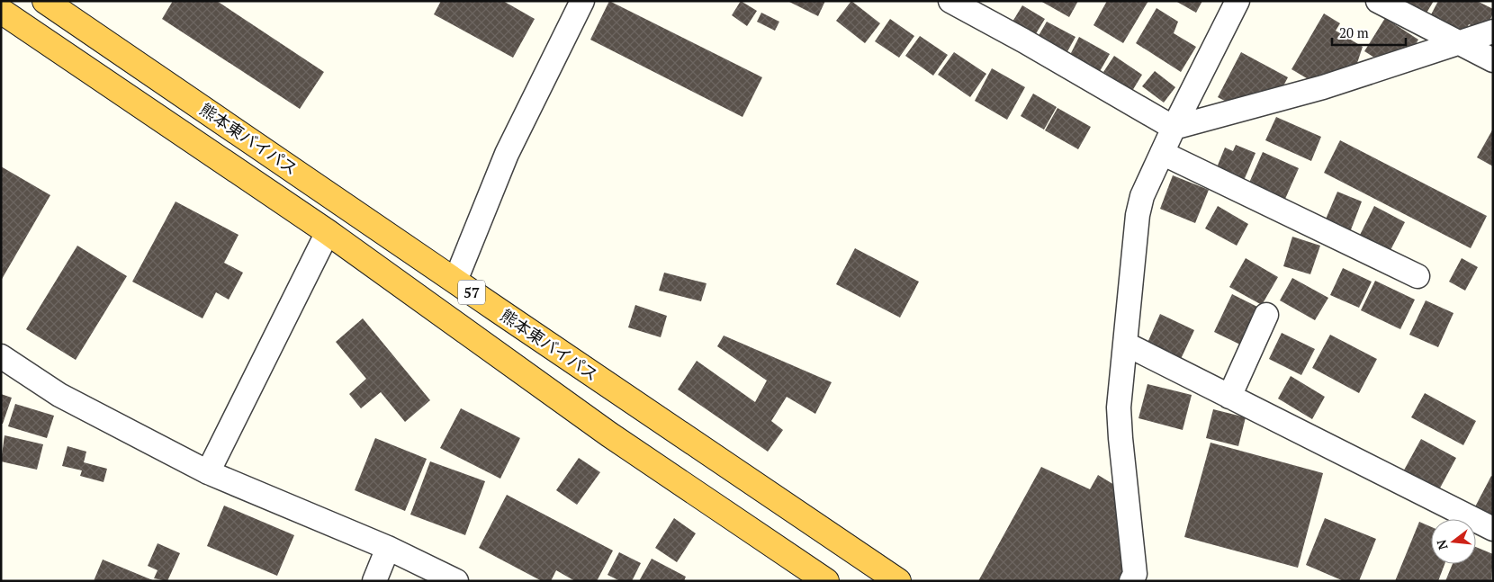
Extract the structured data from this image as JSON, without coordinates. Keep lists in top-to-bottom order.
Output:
{
  "streets": {
    "highway": ["熊本東バイパス", "57"]
  },
  "scale_bar": "20 m",
  "north": "left"
}
